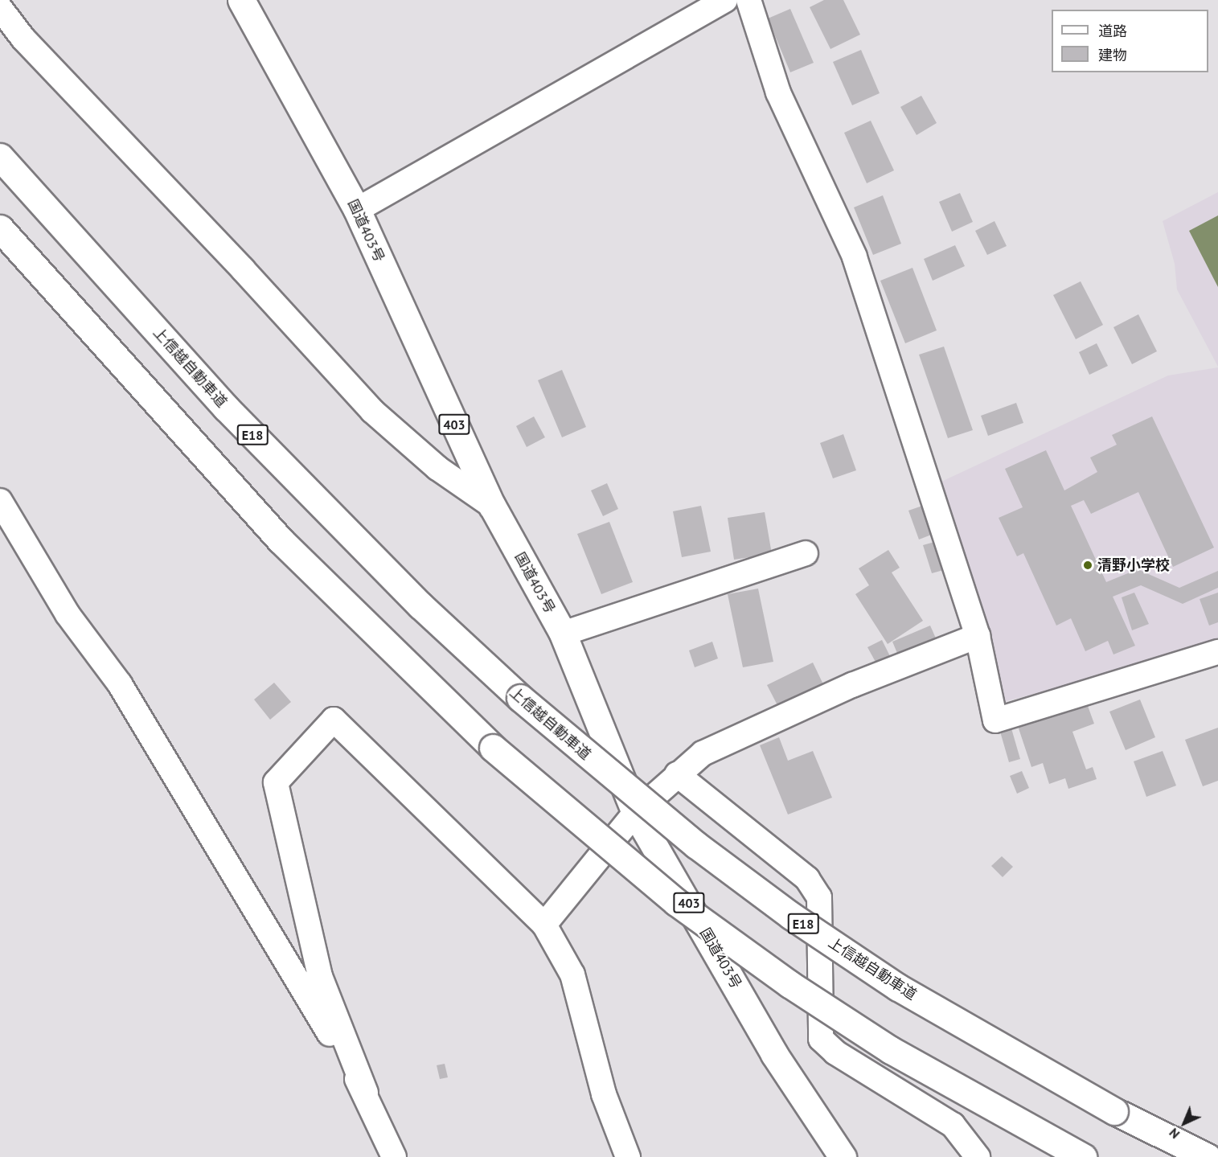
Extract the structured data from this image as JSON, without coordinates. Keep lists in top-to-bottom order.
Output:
{
  "streets": {
    "highway": [
      "国道403号",
      "上信越自動車道",
      "403",
      "E18"
    ]
  },
  "places": ["清野小学校"],
  "legend": ["道路", "建物"],
  "north": "bottom left"
}
